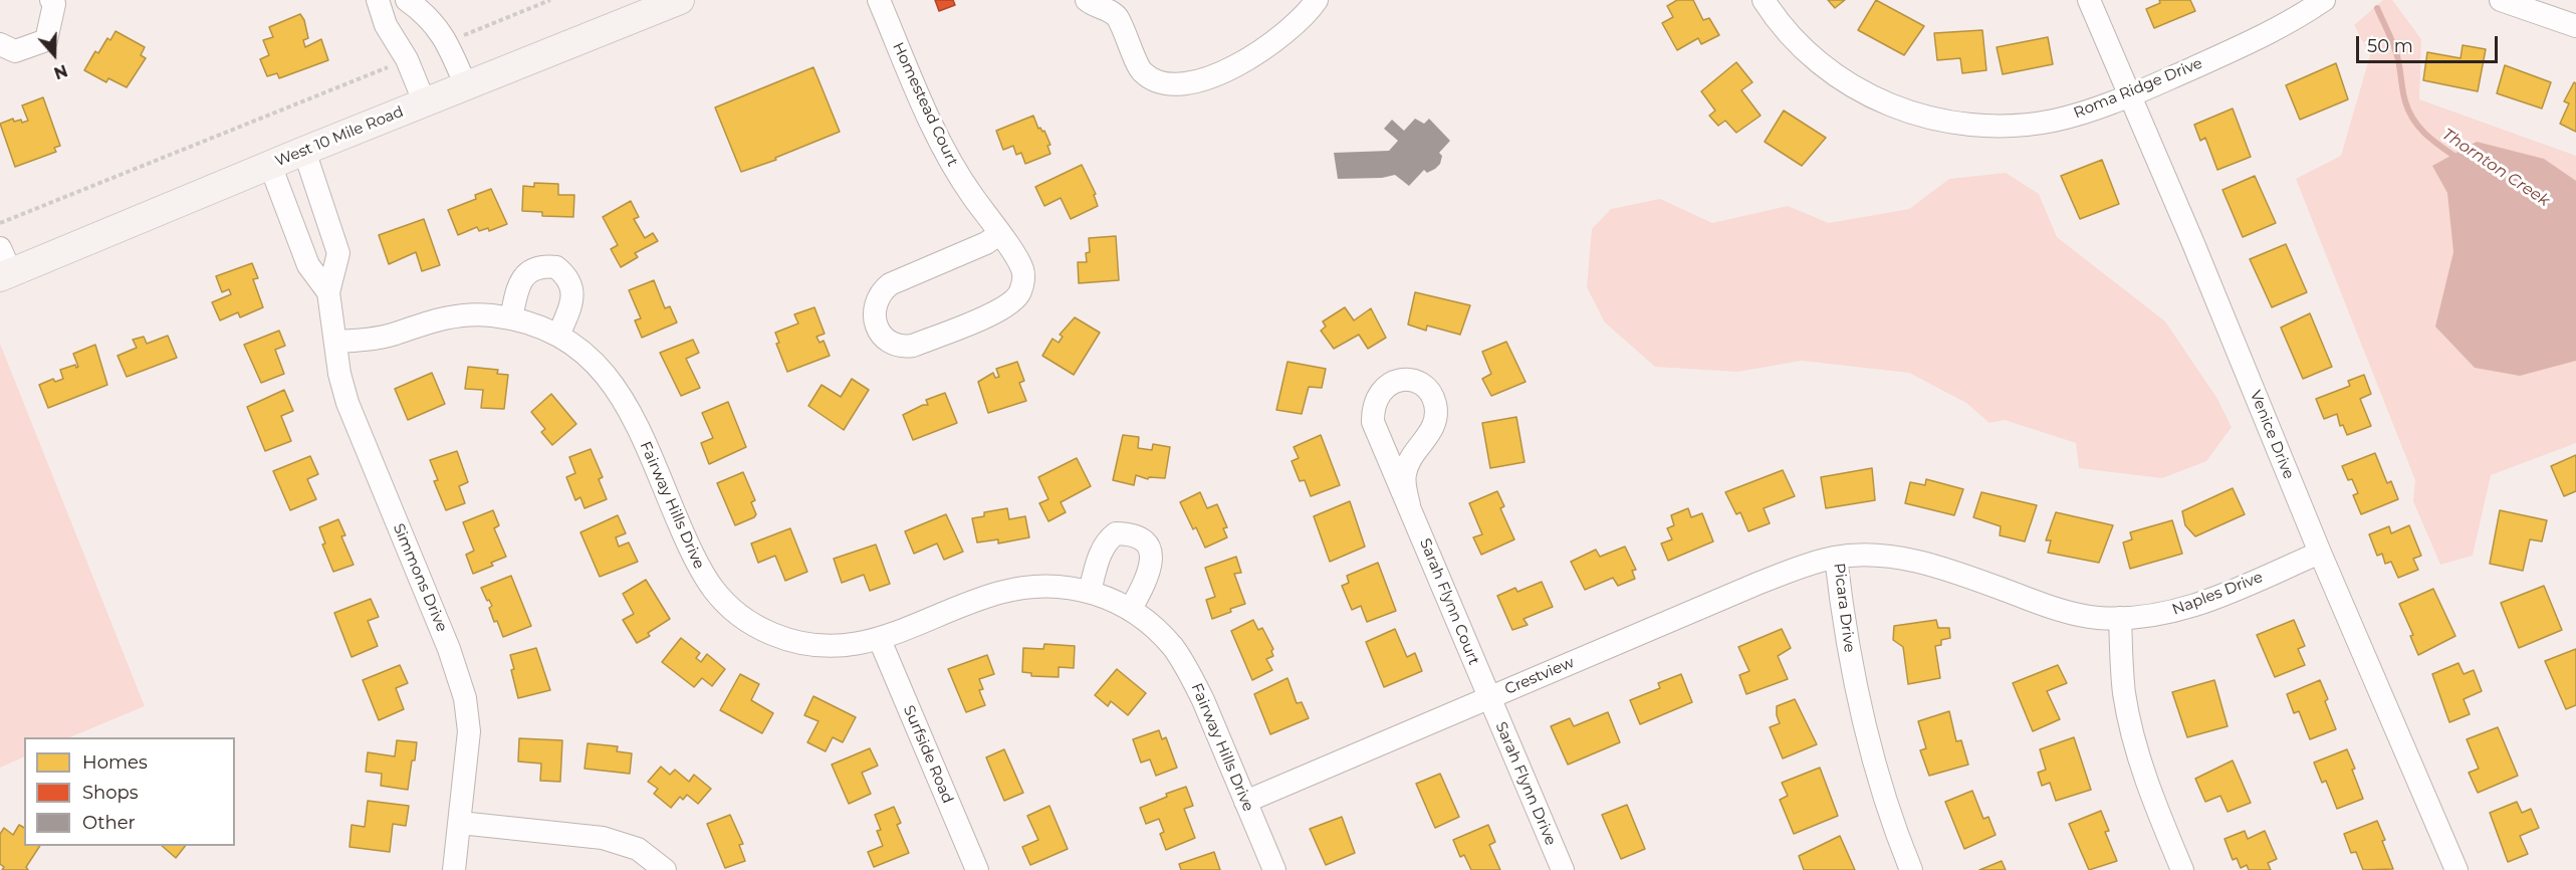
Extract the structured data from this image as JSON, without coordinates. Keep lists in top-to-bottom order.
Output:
{
  "streets": {
    "main road": ["West 10 Mile Road"],
    "street": [
      "Roma Ridge Drive",
      "Homestead Court",
      "Venice Drive",
      "Fairway Hills Drive",
      "Simmons Drive",
      "Naples Drive",
      "Sarah Flynn Court",
      "Picara Drive",
      "Crestview",
      "Surfside Road",
      "Sarah Flynn Drive"
    ]
  },
  "crossings": [
    ["Roma Ridge Drive", "Venice Drive"],
    ["West 10 Mile Road", "Simmons Drive"],
    ["Venice Drive", "Naples Drive"],
    ["Fairway Hills Drive", "Simmons Drive"],
    ["Fairway Hills Drive", "Crestview"],
    ["Fairway Hills Drive", "Surfside Road"],
    ["Naples Drive", "Picara Drive"],
    ["Sarah Flynn Court", "Crestview"],
    ["Sarah Flynn Court", "Sarah Flynn Drive"],
    ["Picara Drive", "Crestview"],
    ["Crestview", "Sarah Flynn Drive"]
  ],
  "water": ["Thornton Creek"],
  "legend": ["Homes", "Shops", "Other"],
  "scale_bar": "50 m",
  "north": "bottom"
}
